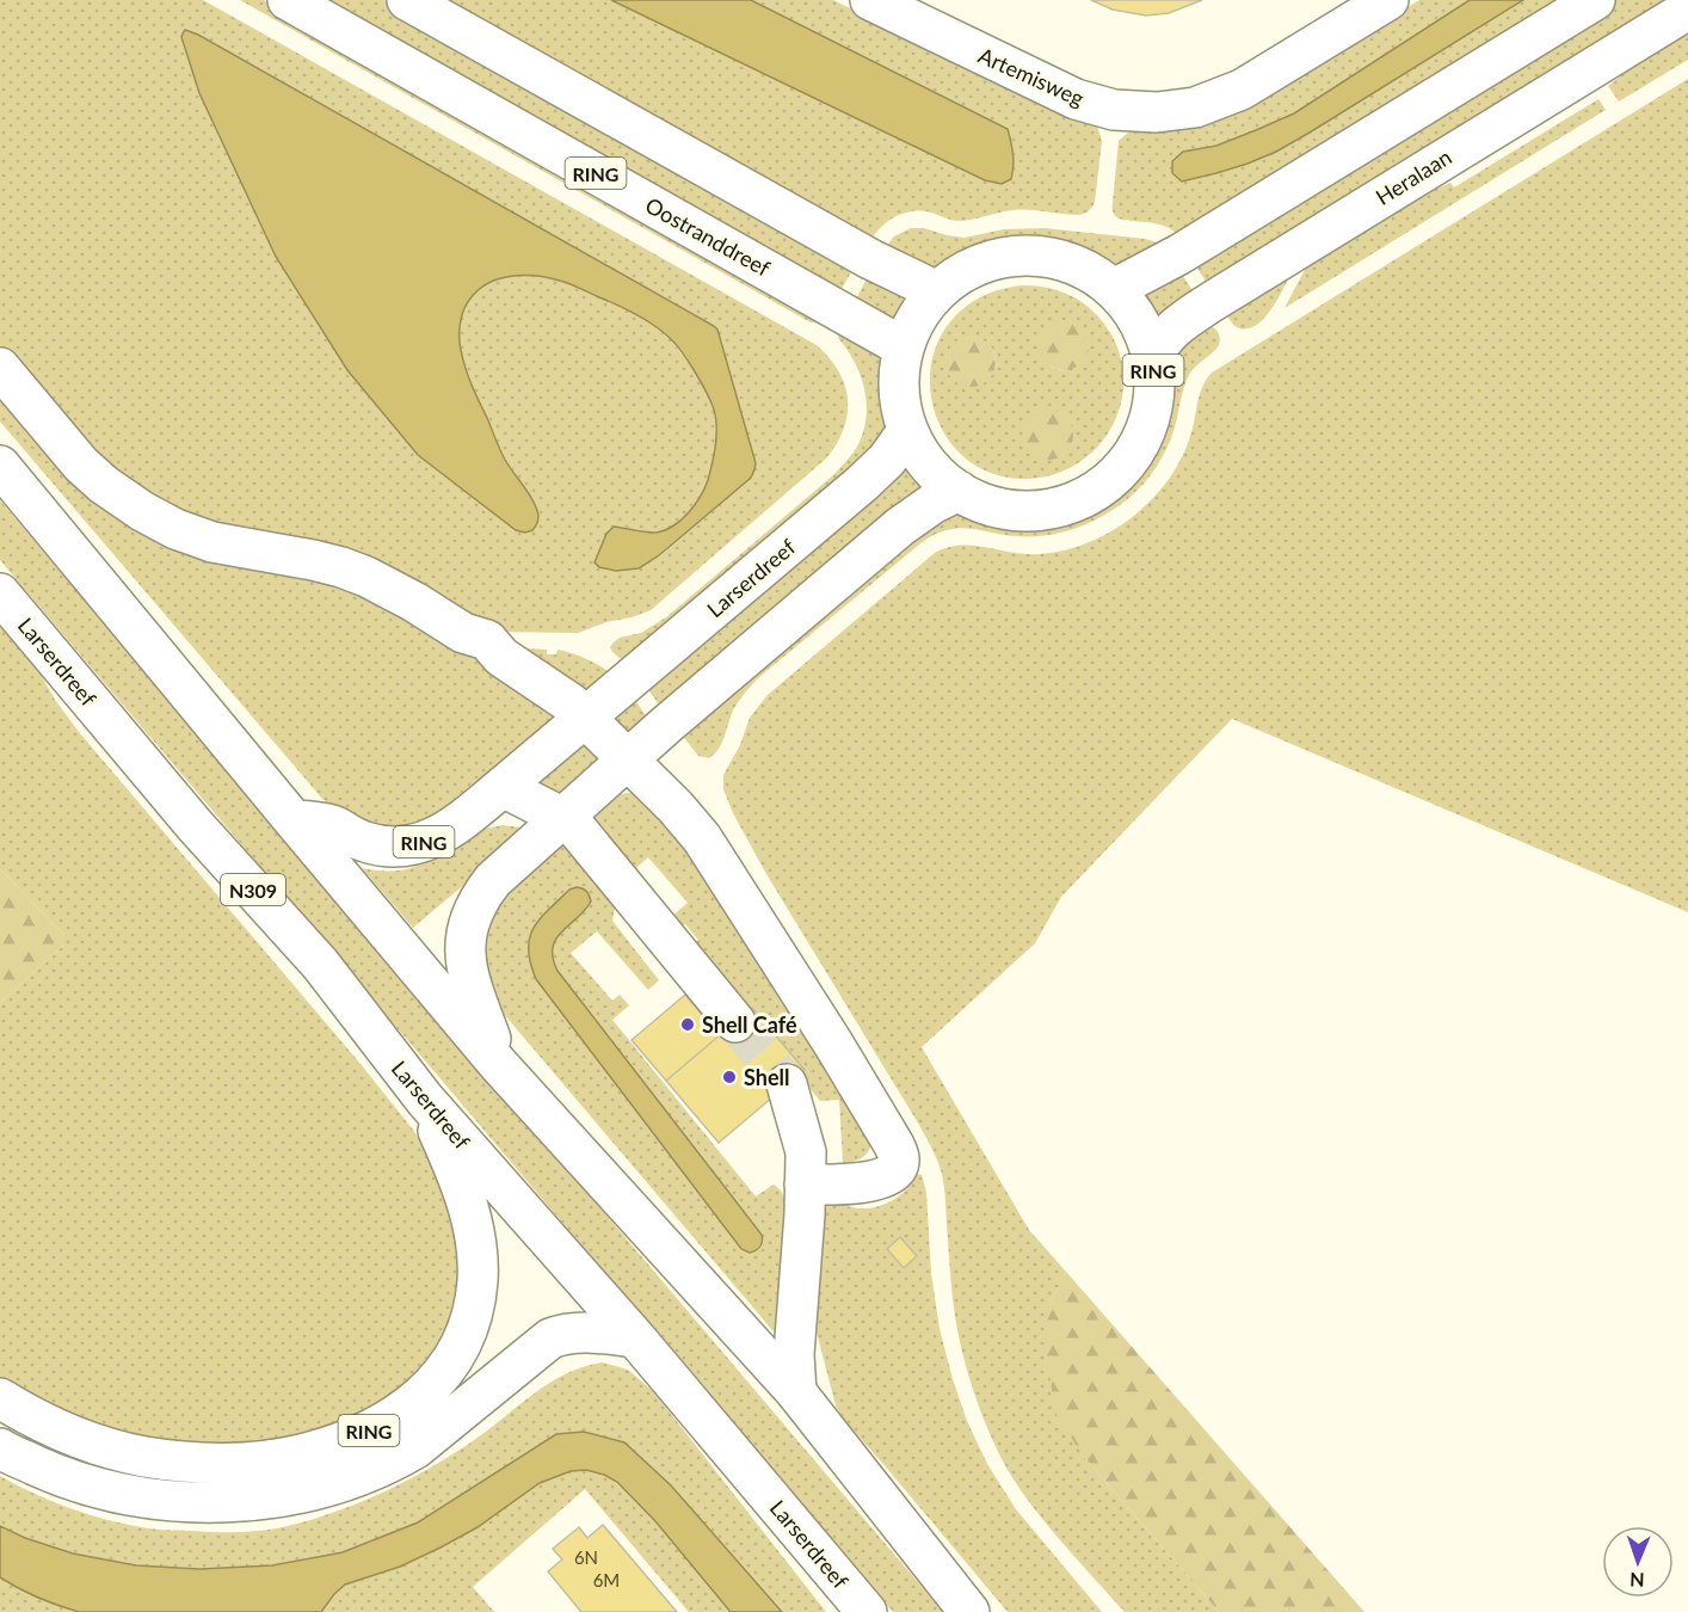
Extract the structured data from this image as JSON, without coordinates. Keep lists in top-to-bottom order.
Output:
{
  "streets": {
    "main road": [
      "Artemisweg",
      "RING",
      "Heralaan",
      "Oostranddreef",
      "Larserdreef",
      "N309"
    ]
  },
  "crossings": [
    ["RING", "Heralaan"],
    ["RING", "Oostranddreef"],
    ["RING", "Larserdreef"],
    ["Heralaan", "Oostranddreef"],
    ["Heralaan", "Larserdreef"],
    ["Oostranddreef", "Larserdreef"]
  ],
  "places": ["Shell Café", "Shell"],
  "house_numbers": ["6N", "6M"],
  "north": "bottom"
}
